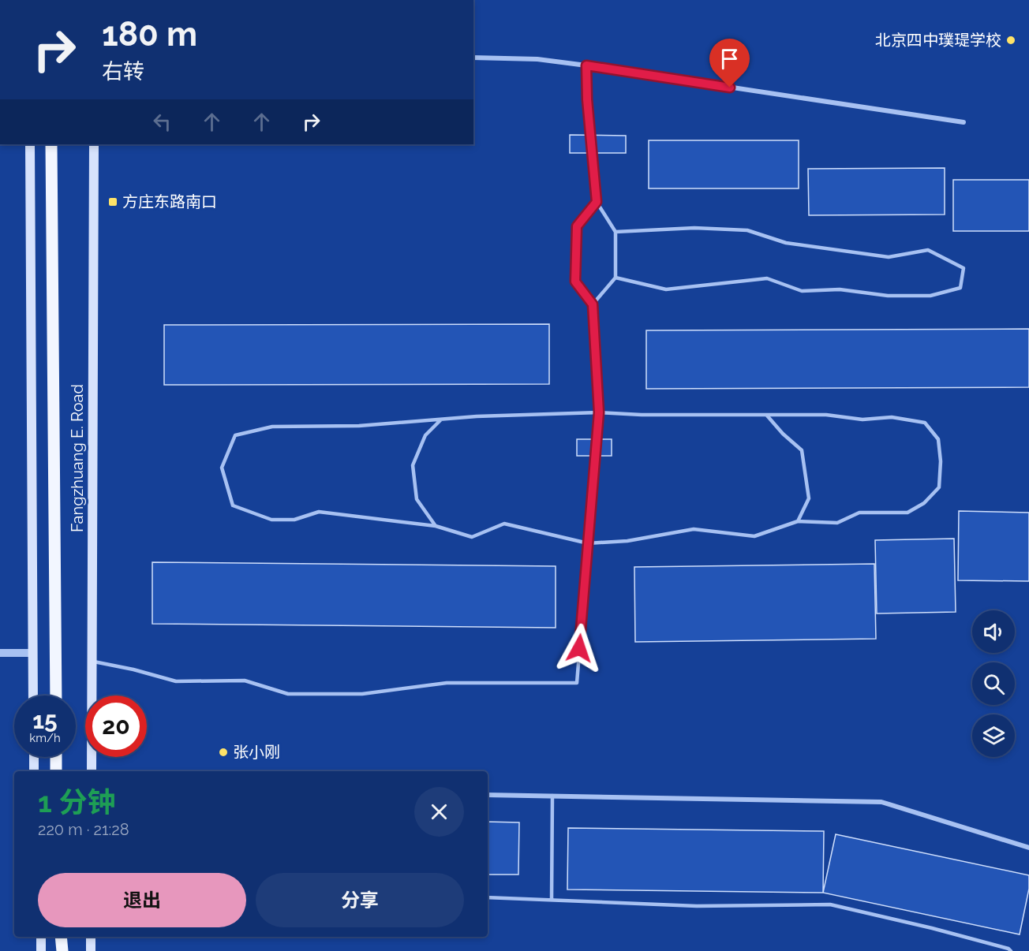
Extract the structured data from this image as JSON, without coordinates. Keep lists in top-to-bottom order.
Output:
{
  "streets": {
    "main road": ["Fangzhuang E. Road"]
  },
  "places": {
    "other": ["北京四中璞瑅学校", "张小刚"],
    "transit": ["方庄东路南口"]
  },
  "page": {
    "turn": ["180 m", "右转"],
    "speed": "15 km/h",
    "limit": "20",
    "heading": ["1 分钟", "220 m · 21:28"],
    "buttons": ["退出", "分享"]
  }
}
